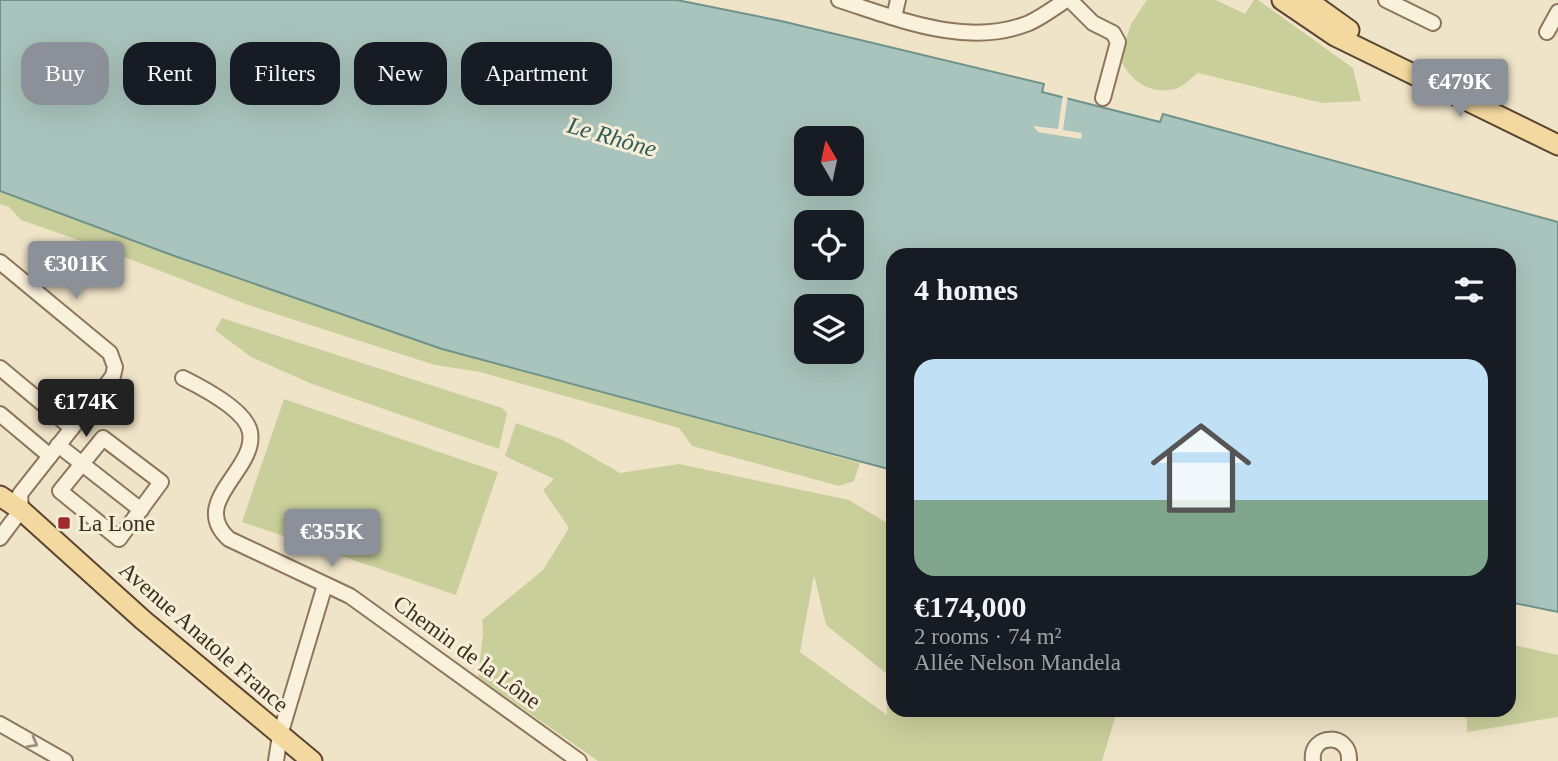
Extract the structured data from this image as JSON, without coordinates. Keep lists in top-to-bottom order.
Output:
{
  "streets": {
    "main road": ["Avenue Anatole France"],
    "street": ["Chemin de la Lône"]
  },
  "water": ["Le Rhône"],
  "places": {
    "transit": ["La Lone"]
  },
  "north": "top",
  "page": {
    "chip": [
      "Buy",
      "Rent",
      "Filters",
      "New",
      "Apartment"
    ],
    "price": [
      "€479K",
      "€301K",
      "€174K",
      "€355K"
    ],
    "heading": "4 homes",
    "list": [
      {
        "name": "€174,000",
        "note": "2 rooms · 74 m² · Allée Nelson Mandela"
      }
    ]
  }
}
